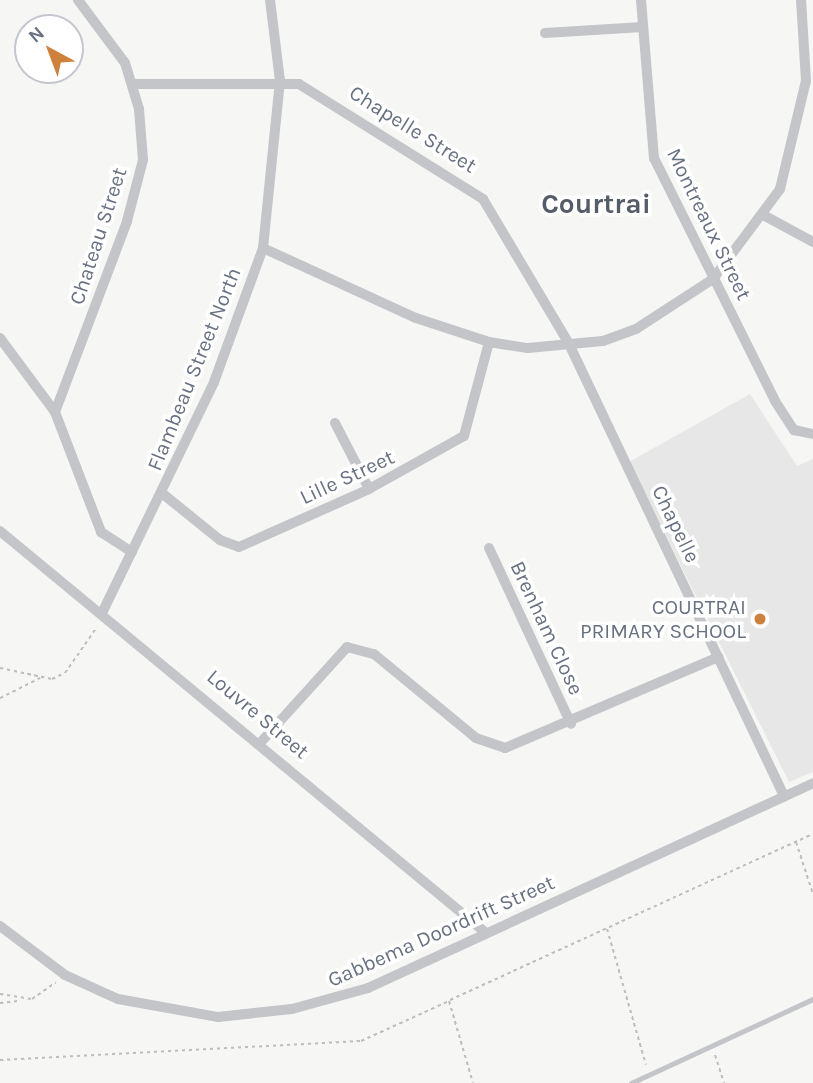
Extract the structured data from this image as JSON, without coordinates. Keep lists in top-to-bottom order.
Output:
{
  "streets": {
    "street": [
      "Chapelle Street",
      "Montreaux Street",
      "Chateau Street",
      "Flambeau Street North",
      "Lille Street",
      "Chapelle",
      "Brenham Close",
      "Louvre Street",
      "Gabbema Doordrift Street"
    ]
  },
  "crossings": [
    ["Chapelle Street", "Chateau Street"],
    ["Chapelle Street", "Flambeau Street North"],
    ["Chapelle Street", "Chapelle"],
    ["Flambeau Street North", "Lille Street"],
    ["Flambeau Street North", "Louvre Street"],
    ["Chapelle", "Gabbema Doordrift Street"],
    ["Louvre Street", "Gabbema Doordrift Street"]
  ],
  "districts": ["Courtrai"],
  "places": ["COURTRAI PRIMARY SCHOOL"],
  "north": "top left"
}
